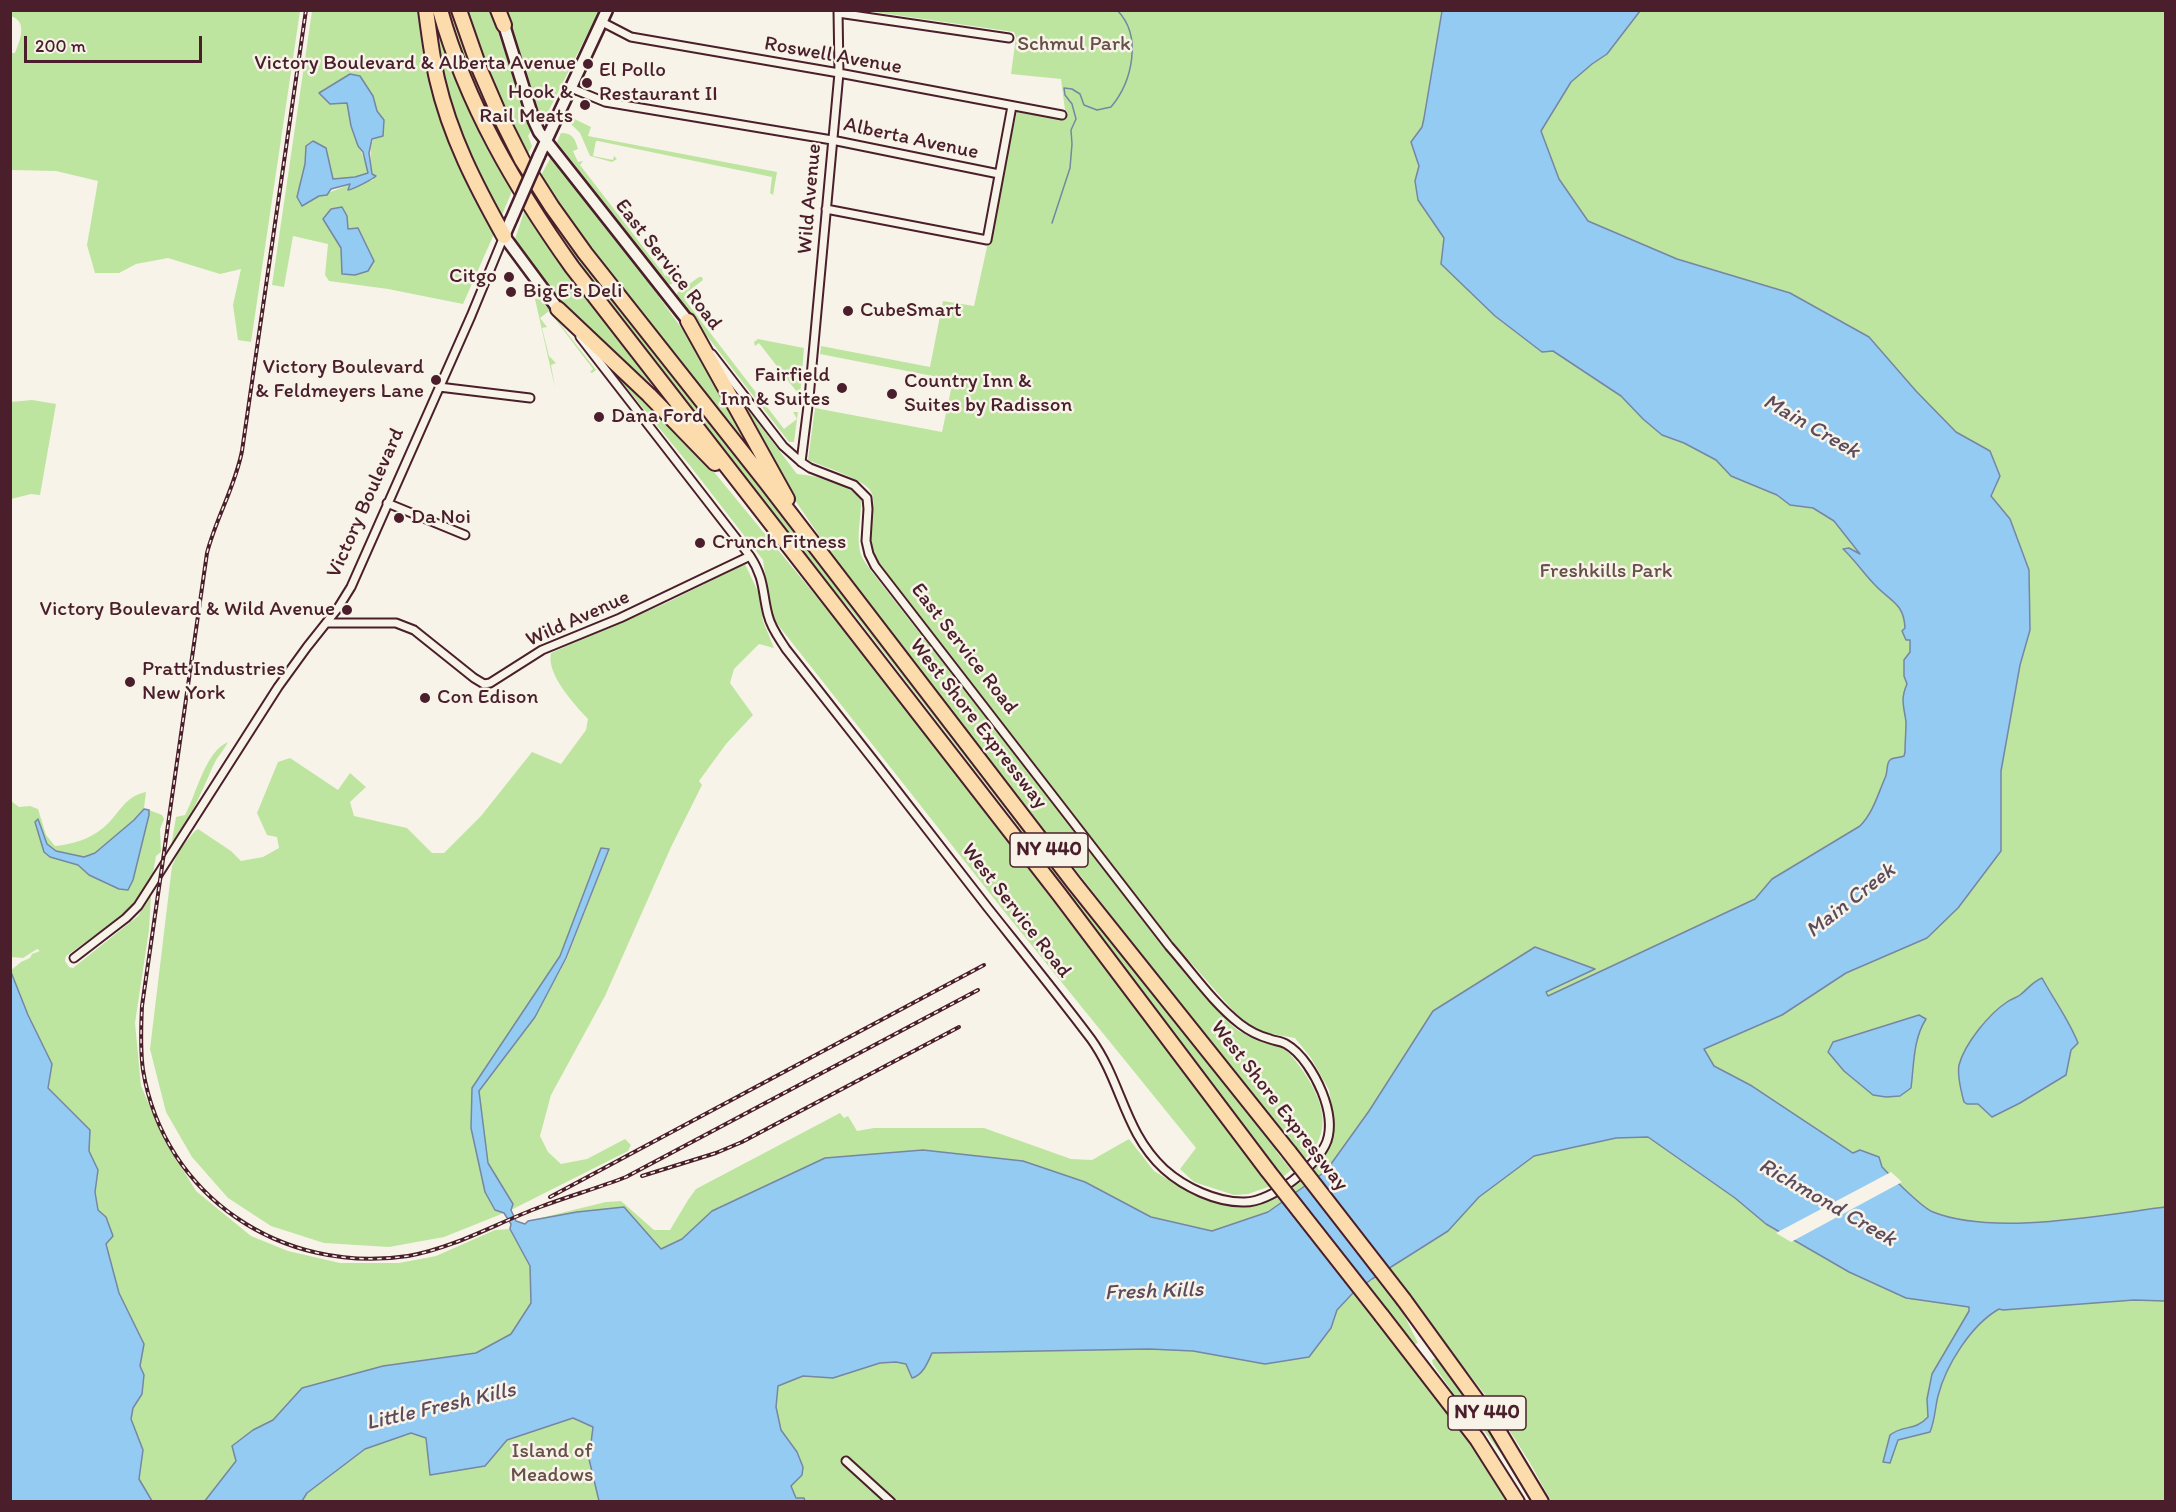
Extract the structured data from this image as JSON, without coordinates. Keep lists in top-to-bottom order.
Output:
{
  "streets": {
    "highway": ["West Shore Expressway", "NY 440"],
    "main road": ["East Service Road", "Victory Boulevard", "West Service Road"],
    "street": ["Roswell Avenue", "Alberta Avenue", "Wild Avenue"]
  },
  "crossings": [
    ["Roswell Avenue", "Wild Avenue"],
    ["Roswell Avenue", "Victory Boulevard"],
    ["Alberta Avenue", "Wild Avenue"],
    ["Alberta Avenue", "Victory Boulevard"],
    ["Wild Avenue", "East Service Road"],
    ["Wild Avenue", "Victory Boulevard"],
    ["Wild Avenue", "West Service Road"],
    ["East Service Road", "Victory Boulevard"],
    ["East Service Road", "West Service Road"],
    ["Victory Boulevard", "West Service Road"]
  ],
  "water": [
    "Main Creek",
    "Richmond Creek",
    "Fresh Kills",
    "Little Fresh Kills"
  ],
  "parks": ["Schmul Park", "Freshkills Park", "Island of Meadows"],
  "places": [
    "Victory Boulevard & Alberta Avenue",
    "El Pollo Restaurant II",
    "Hook & Rail Meats",
    "Citgo",
    "Big E's Deli",
    "CubeSmart",
    "Victory Boulevard & Feldmeyers Lane",
    "Fairfield Inn & Suites",
    "Country Inn & Suites by Radisson",
    "Dana Ford",
    "Da Noi",
    "Crunch Fitness",
    "Victory Boulevard & Wild Avenue",
    "Pratt Industries New York",
    "Con Edison"
  ],
  "scale_bar": "200 m"
}
